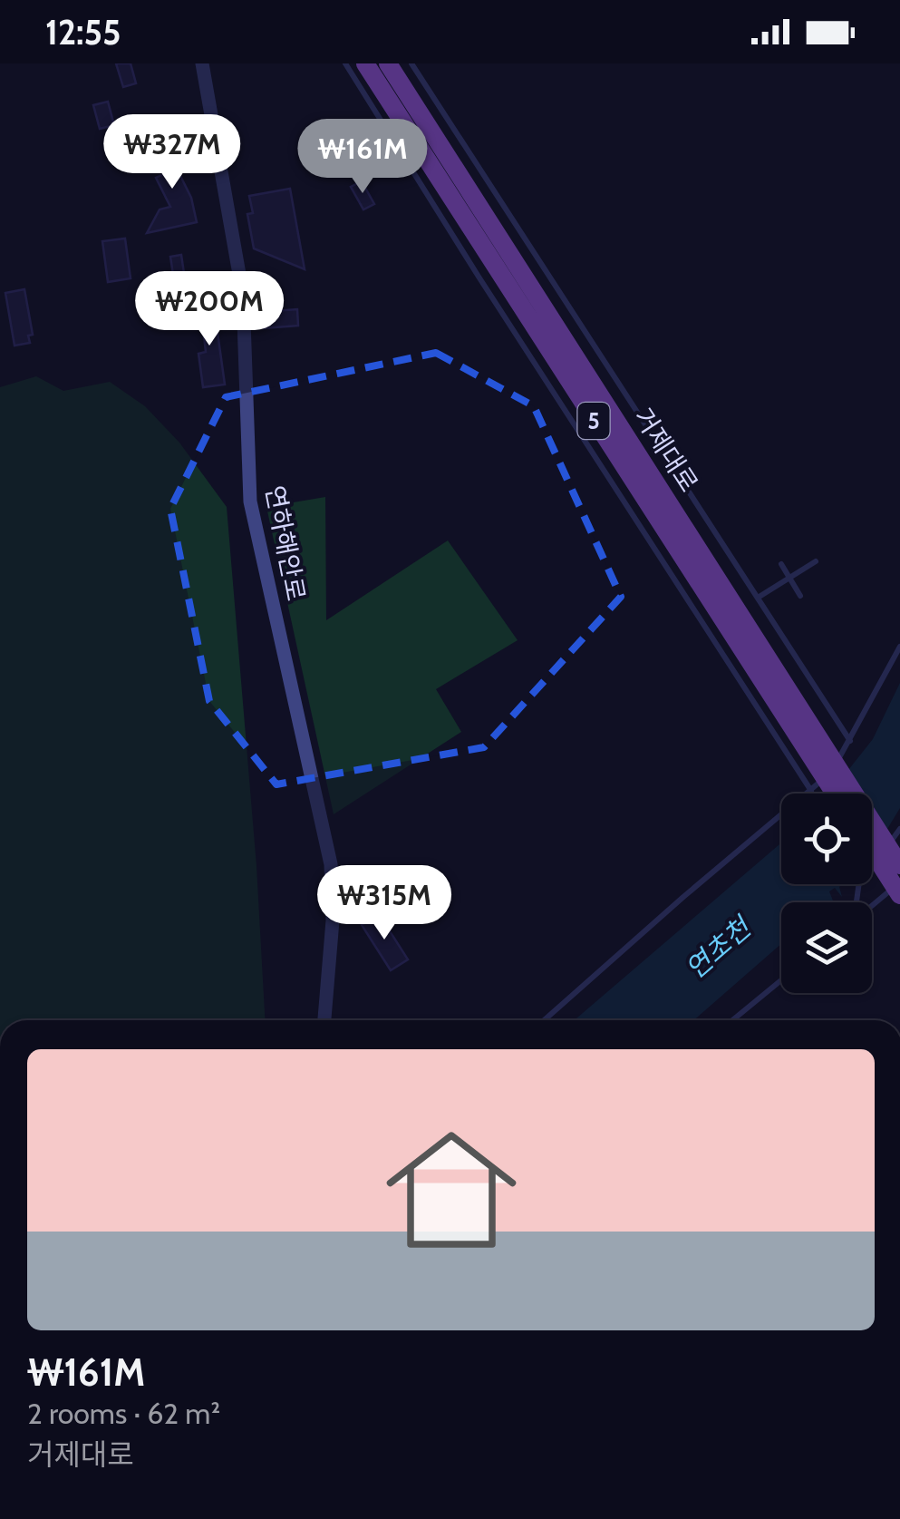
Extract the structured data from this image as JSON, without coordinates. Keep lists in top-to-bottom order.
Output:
{
  "streets": {
    "main road": ["5", "거제대로"],
    "street": ["연하해안로"]
  },
  "water": ["연초천"],
  "page": {
    "status": "12:55",
    "price": [
      "₩327M",
      "₩161M",
      "₩200M",
      "₩315M"
    ],
    "list": [
      {
        "name": "₩161M",
        "note": "2 rooms · 62 m² · 거제대로"
      }
    ]
  }
}
